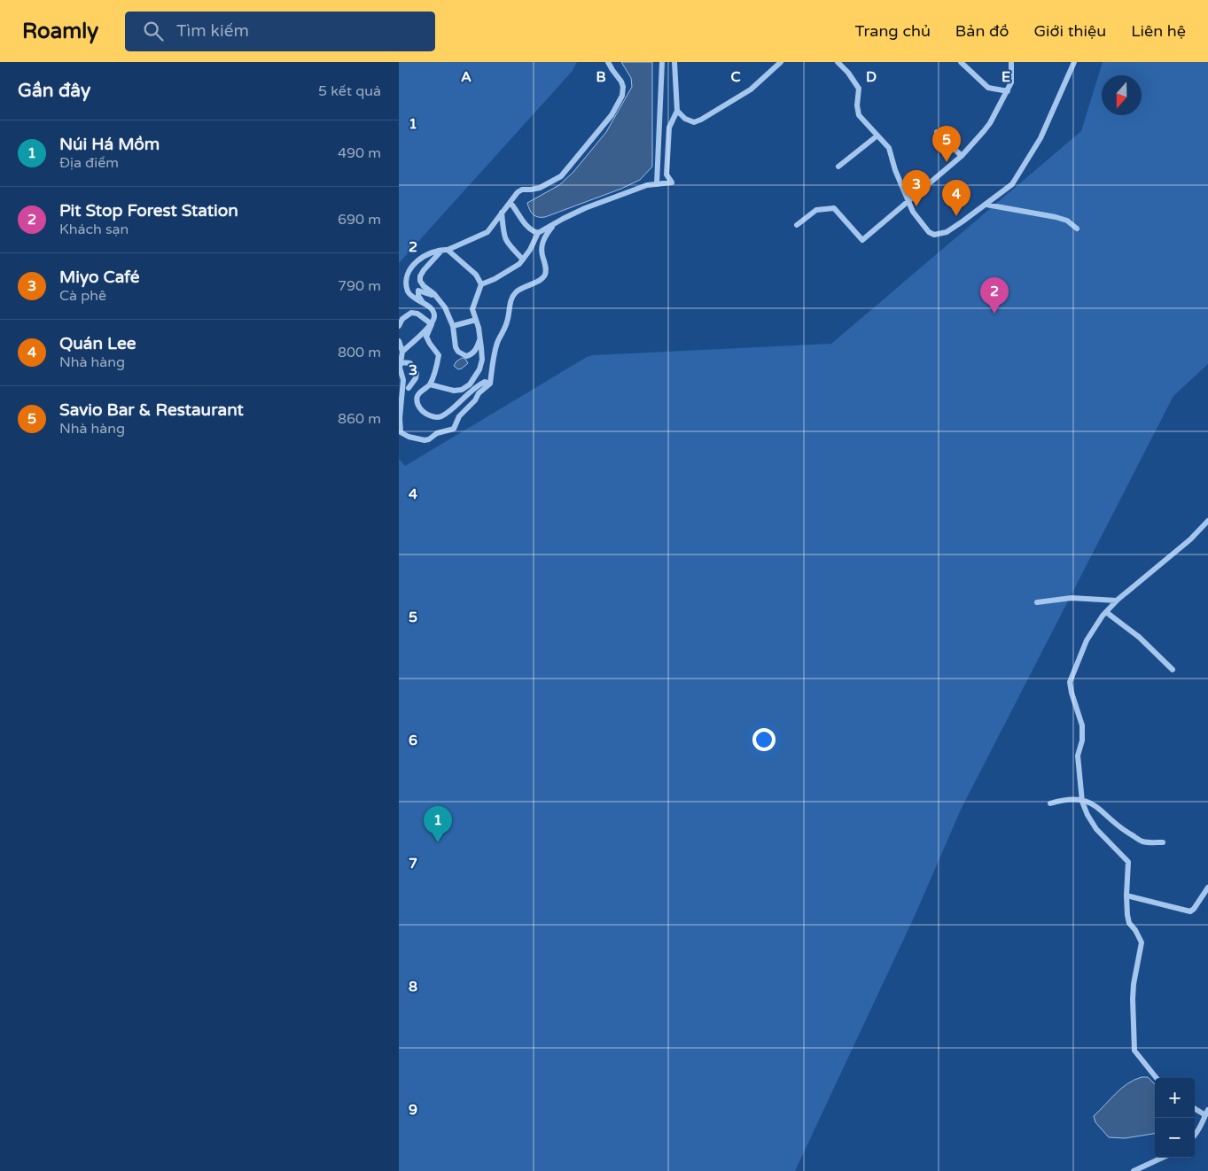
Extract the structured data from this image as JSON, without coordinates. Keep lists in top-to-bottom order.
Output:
{
  "north": "bottom",
  "page": {
    "header": "Roamly",
    "search": "Tìm kiếm",
    "nav": [
      "Trang chủ",
      "Bản đồ",
      "Giới thiệu",
      "Liên hệ"
    ],
    "heading": ["Gần đây", "5 kết quả"],
    "list": [
      {
        "mark": "1",
        "name": "Núi Há Mồm",
        "note": "Địa điểm",
        "value": "490 m"
      },
      {
        "mark": "2",
        "name": "Pit Stop Forest Station",
        "note": "Khách sạn",
        "value": "690 m"
      },
      {
        "mark": "3",
        "name": "Miyo Café",
        "note": "Cà phê",
        "value": "790 m"
      },
      {
        "mark": "4",
        "name": "Quán Lee",
        "note": "Nhà hàng",
        "value": "800 m"
      },
      {
        "mark": "5",
        "name": "Savio Bar & Restaurant",
        "note": "Nhà hàng",
        "value": "860 m"
      }
    ],
    "pins": [
      "5",
      "3",
      "4",
      "2",
      "1"
    ],
    "map_buttons": ["+", "−"]
  },
  "grid": {
    "columns": [
      "A",
      "B",
      "C",
      "D",
      "E"
    ],
    "rows": [
      "1",
      "2",
      "3",
      "4",
      "5",
      "6",
      "7",
      "8",
      "9"
    ]
  }
}
